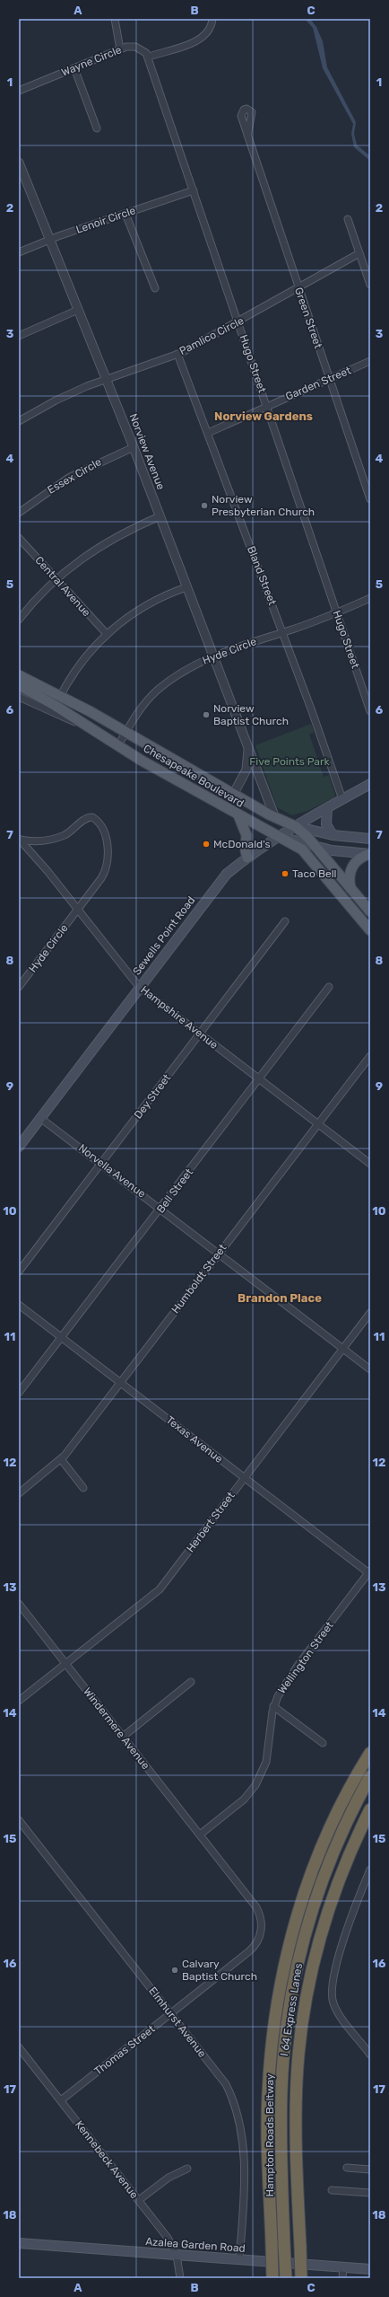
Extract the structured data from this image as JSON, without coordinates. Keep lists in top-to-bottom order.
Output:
{
  "streets": {
    "highway": ["I 64 Express Lanes", "Hampton Roads Beltway"],
    "main road": ["Chesapeake Boulevard", "Sewells Point Road", "Azalea Garden Road"],
    "street": [
      "Wayne Circle",
      "Lenoir Circle",
      "Green Street",
      "Pamlico Circle",
      "Hugo Street",
      "Garden Street",
      "Norview Avenue",
      "Essex Circle",
      "Bland Street",
      "Central Avenue",
      "Hyde Circle",
      "Hampshire Avenue",
      "Dey Street",
      "Norvella Avenue",
      "Bell Street",
      "Humboldt Street",
      "Texas Avenue",
      "Herbert Street",
      "Wellington Street",
      "Windermere Avenue",
      "Elmhurst Avenue",
      "Thomas Street",
      "Kennebeck Avenue"
    ]
  },
  "crossings": [
    ["Wayne Circle", "Hugo Street"],
    ["Lenoir Circle", "Hugo Street"],
    ["Lenoir Circle", "Norview Avenue"],
    ["Green Street", "Pamlico Circle"],
    ["Green Street", "Garden Street"],
    ["Pamlico Circle", "Hugo Street"],
    ["Pamlico Circle", "Norview Avenue"],
    ["Pamlico Circle", "Bland Street"],
    ["Hugo Street", "Garden Street"],
    ["Hugo Street", "Hyde Circle"],
    ["Garden Street", "Bland Street"],
    ["Norview Avenue", "Essex Circle"],
    ["Norview Avenue", "Hyde Circle"],
    ["Norview Avenue", "Chesapeake Boulevard"],
    ["Bland Street", "Hyde Circle"],
    ["Bland Street", "Sewells Point Road"],
    ["Hyde Circle", "Chesapeake Boulevard"],
    ["Hyde Circle", "Hampshire Avenue"],
    ["Chesapeake Boulevard", "Sewells Point Road"],
    ["Sewells Point Road", "Hampshire Avenue"],
    ["Sewells Point Road", "Norvella Avenue"],
    ["Hampshire Avenue", "Dey Street"],
    ["Hampshire Avenue", "Bell Street"],
    ["Hampshire Avenue", "Humboldt Street"],
    ["Dey Street", "Norvella Avenue"],
    ["Norvella Avenue", "Bell Street"],
    ["Norvella Avenue", "Humboldt Street"],
    ["Norvella Avenue", "Herbert Street"],
    ["Bell Street", "Texas Avenue"],
    ["Humboldt Street", "Texas Avenue"],
    ["Texas Avenue", "Herbert Street"],
    ["Texas Avenue", "Wellington Street"],
    ["Herbert Street", "Windermere Avenue"],
    ["Wellington Street", "Windermere Avenue"],
    ["Windermere Avenue", "Thomas Street"],
    ["Elmhurst Avenue", "Thomas Street"],
    ["Elmhurst Avenue", "Azalea Garden Road"],
    ["Thomas Street", "Kennebeck Avenue"],
    ["Kennebeck Avenue", "Azalea Garden Road"]
  ],
  "districts": ["Norview Gardens", "Brandon Place"],
  "parks": ["Five Points Park"],
  "places": [
    "Norview Presbyterian Church",
    "Norview Baptist Church",
    "McDonald's",
    "Taco Bell",
    "Calvary Baptist Church"
  ],
  "grid": {
    "columns": ["A", "B", "C"],
    "rows": [
      "1",
      "2",
      "3",
      "4",
      "5",
      "6",
      "7",
      "8",
      "9",
      "10",
      "11",
      "12",
      "13",
      "14",
      "15",
      "16",
      "17",
      "18"
    ]
  }
}
